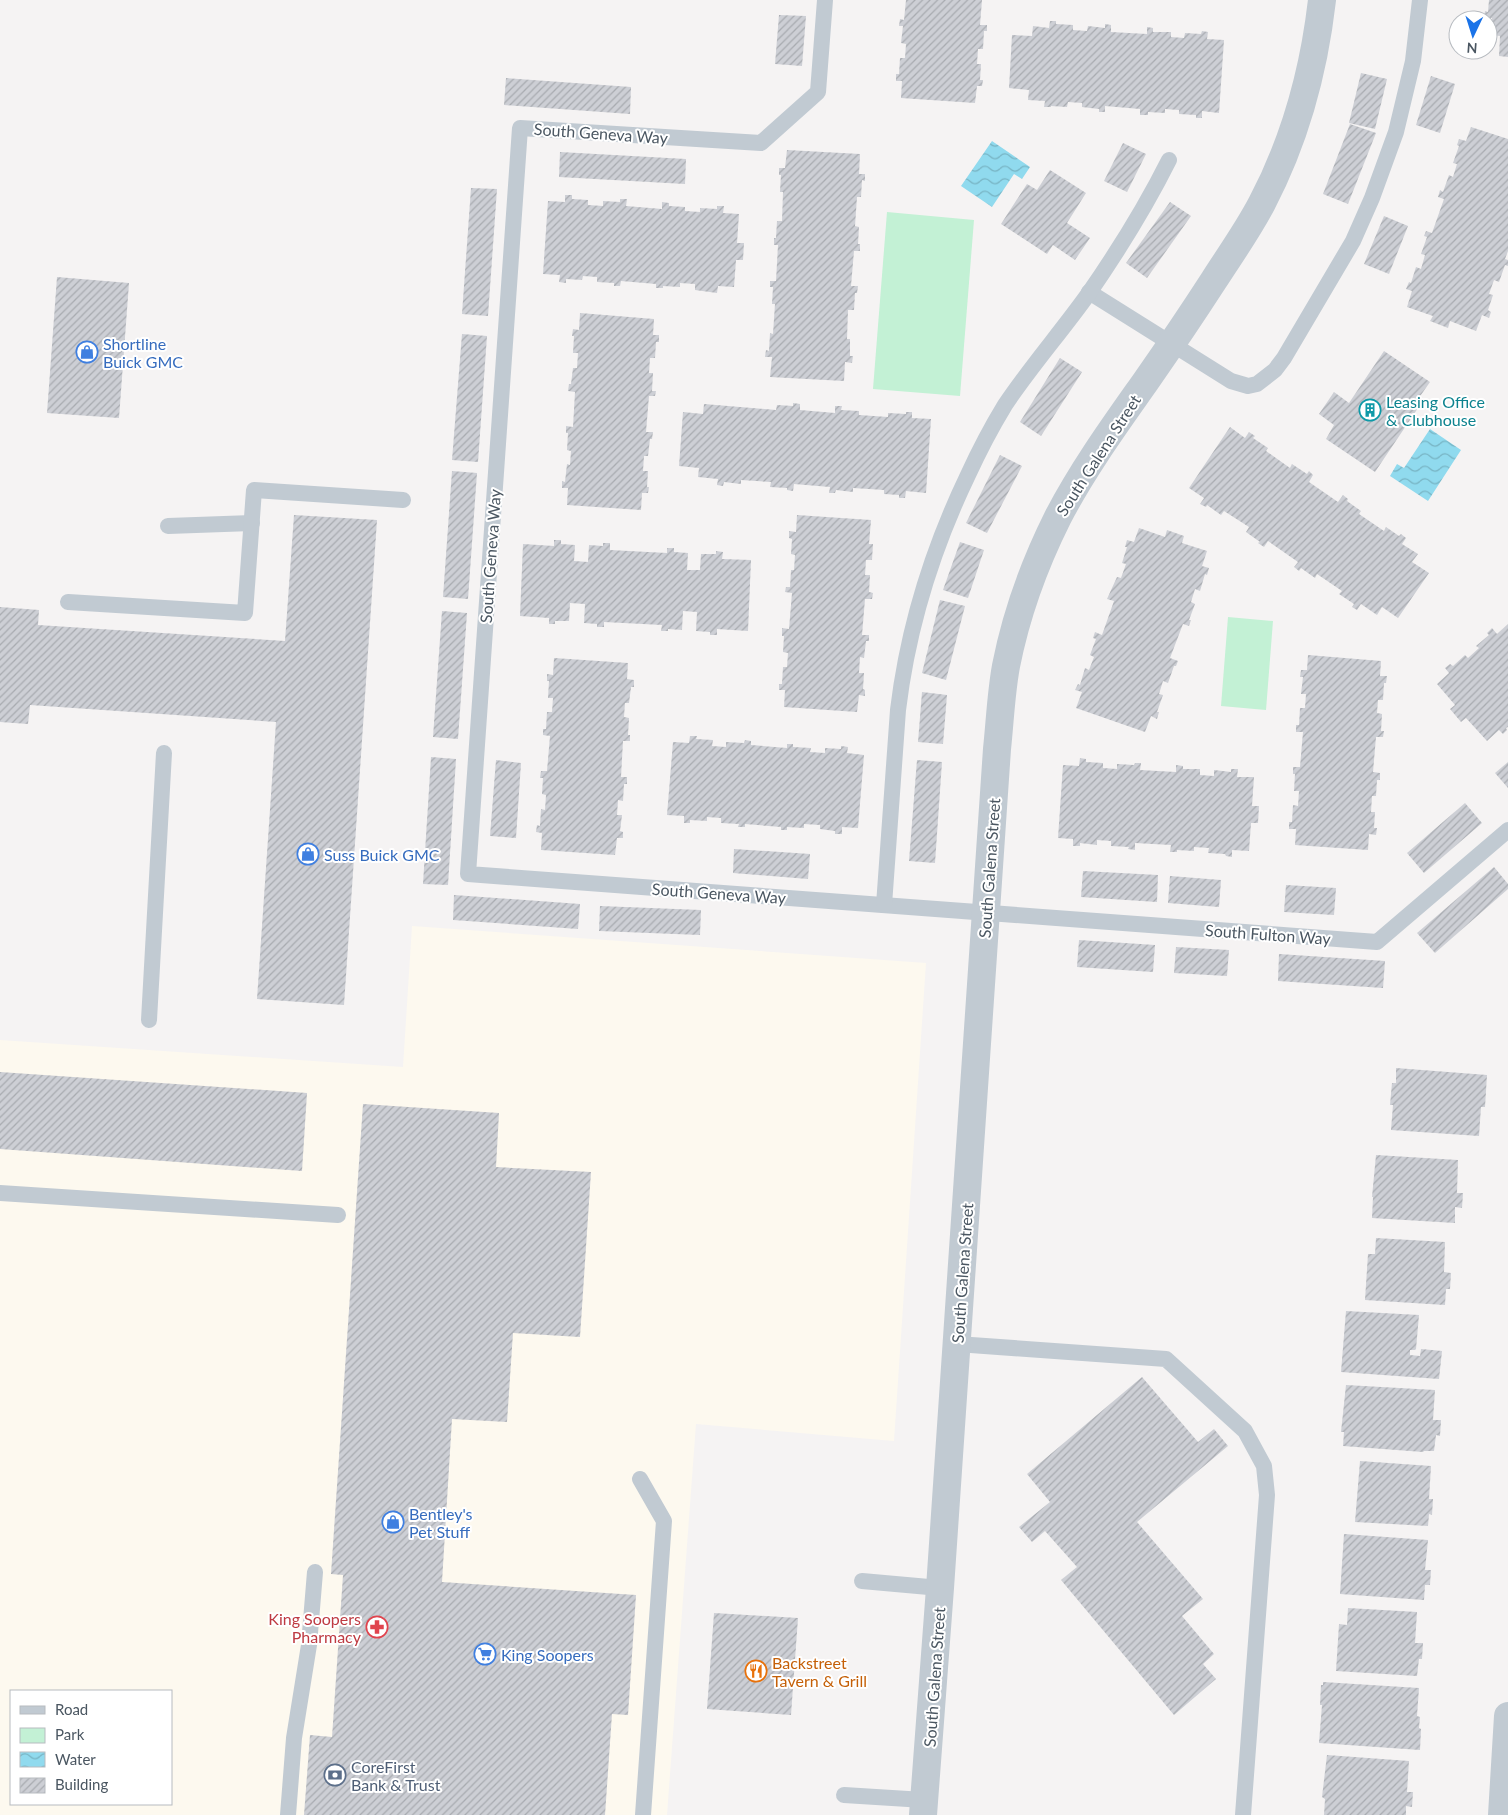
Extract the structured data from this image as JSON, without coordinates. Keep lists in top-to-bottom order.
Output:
{
  "streets": {
    "street": ["South Galena Street"],
    "lane": ["South Geneva Way", "South Fulton Way"]
  },
  "crossings": [
    ["South Geneva Way", "South Galena Street"],
    ["South Geneva Way", "South Fulton Way"],
    ["South Galena Street", "South Fulton Way"]
  ],
  "places": {
    "shop": ["Shortline Buick GMC", "Suss Buick GMC", "Bentley's Pet Stuff"],
    "building": ["Leasing Office & Clubhouse"],
    "pharmacy": ["King Soopers Pharmacy"],
    "supermarket": ["King Soopers"],
    "restaurant": ["Backstreet Tavern & Grill"],
    "bank": ["CoreFirst Bank & Trust"]
  },
  "legend": [
    "Road",
    "Park",
    "Water",
    "Building"
  ],
  "north": "bottom"
}
